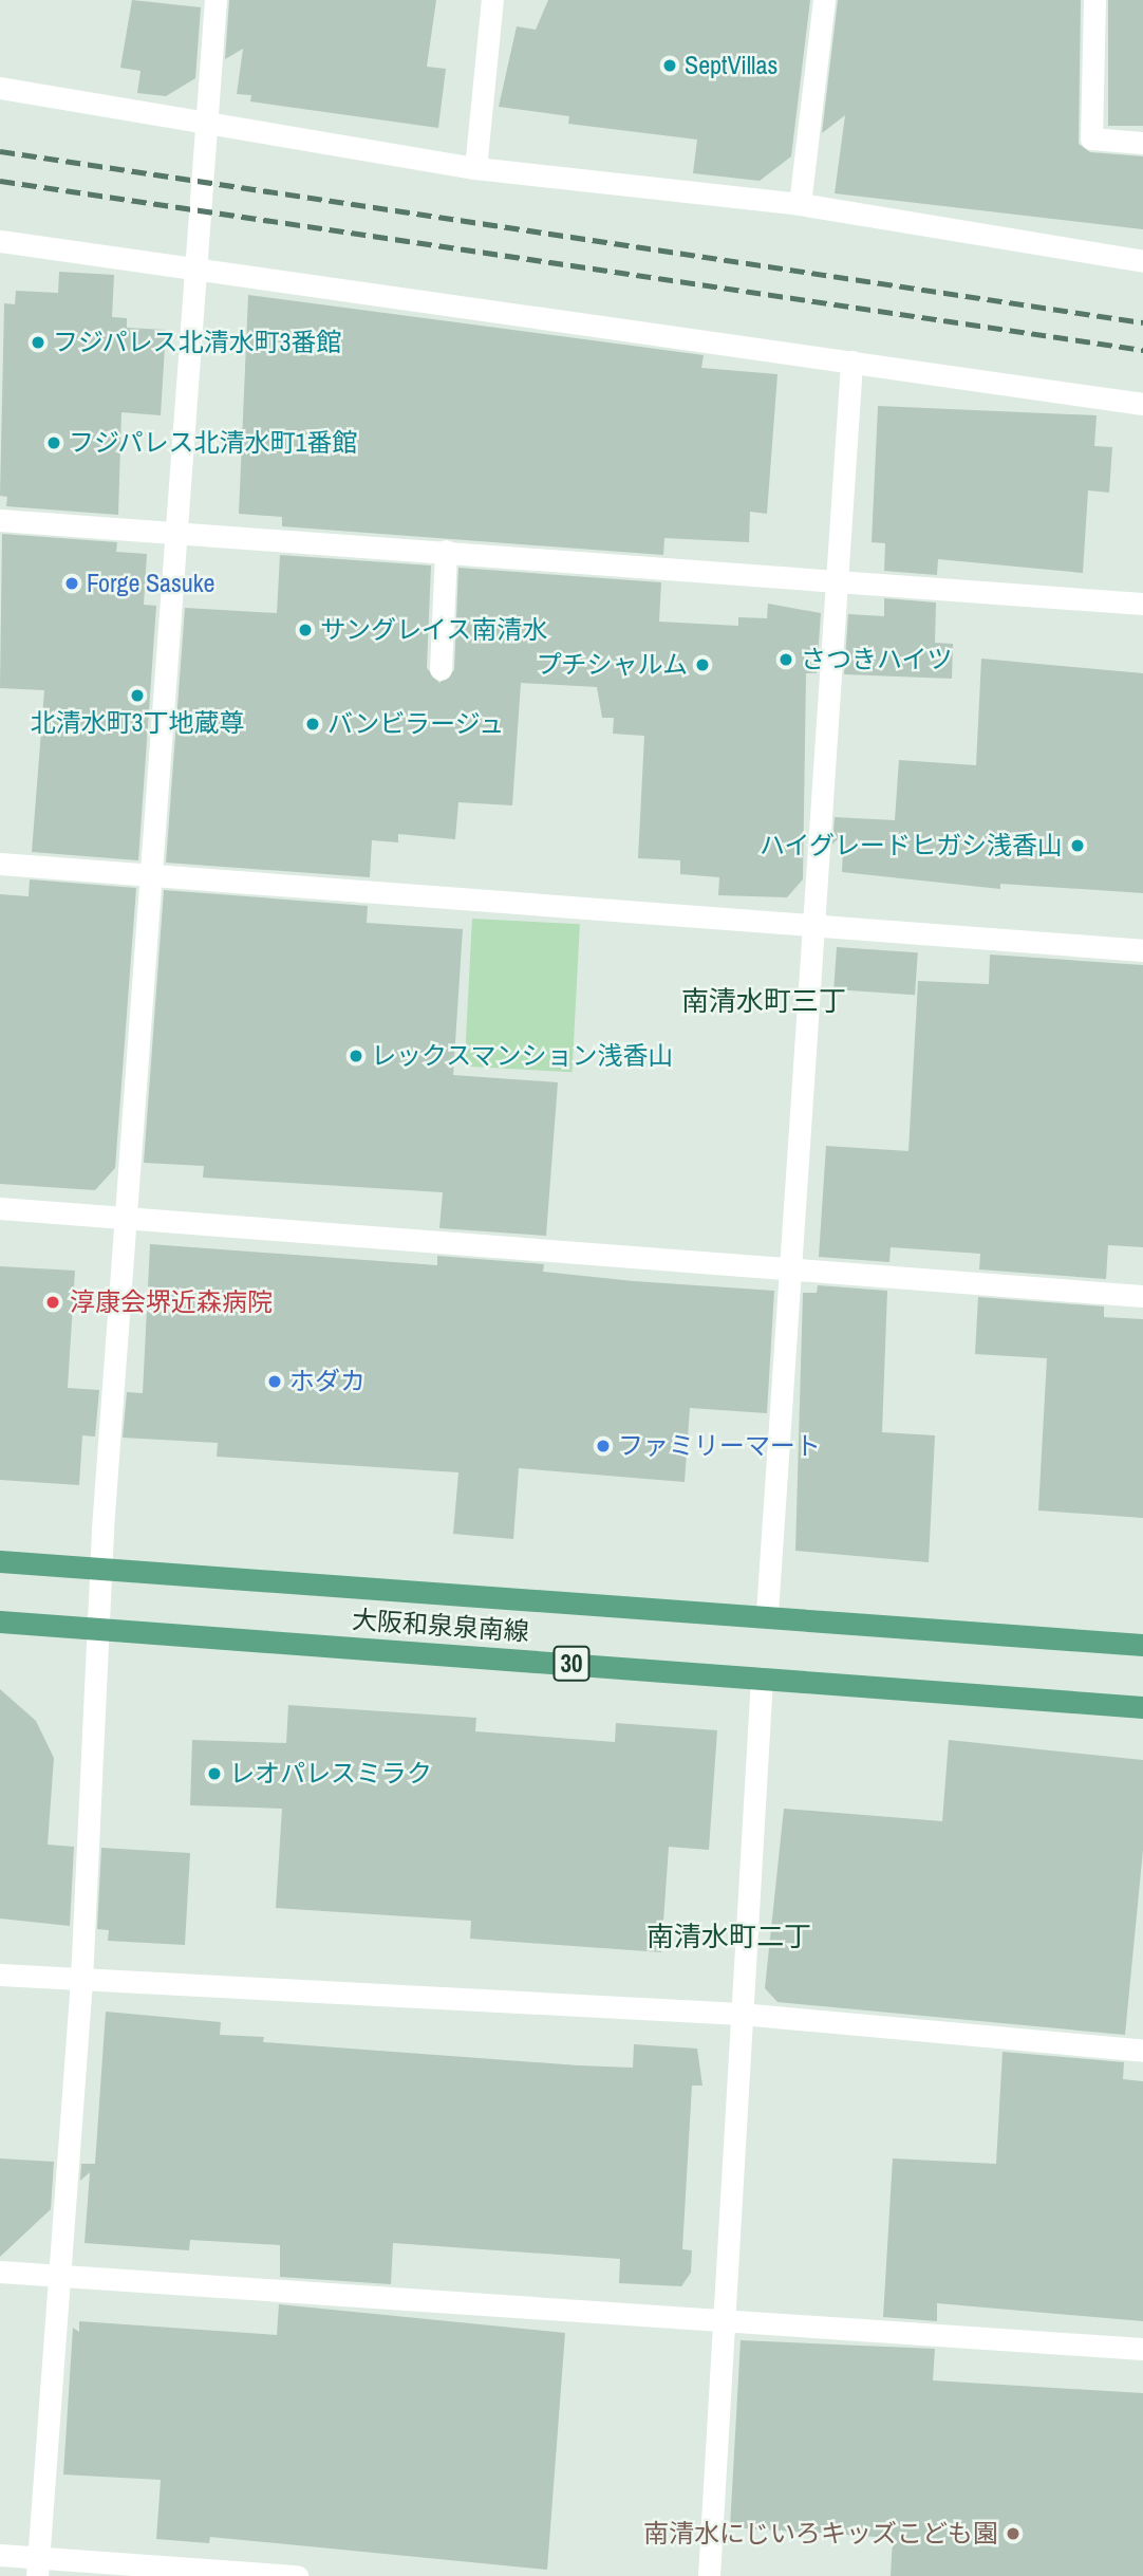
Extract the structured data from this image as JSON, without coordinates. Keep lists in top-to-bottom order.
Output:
{
  "streets": {
    "main road": ["大阪和泉泉南線", "30"]
  },
  "districts": ["南清水町三丁", "南清水町二丁"],
  "places": [
    "SeptVillas",
    "フジパレス北清水町3番館",
    "フジパレス北清水町1番館",
    "Forge Sasuke",
    "サングレイス南清水",
    "さつきハイツ",
    "プチシャルム",
    "北清水町3丁地蔵尊",
    "バンビラージュ",
    "ハイグレードヒガシ浅香山",
    "レックスマンション浅香山",
    "淳康会堺近森病院",
    "ホダカ",
    "ファミリーマート",
    "レオパレスミラク",
    "南清水にじいろキッズこども園"
  ]
}
